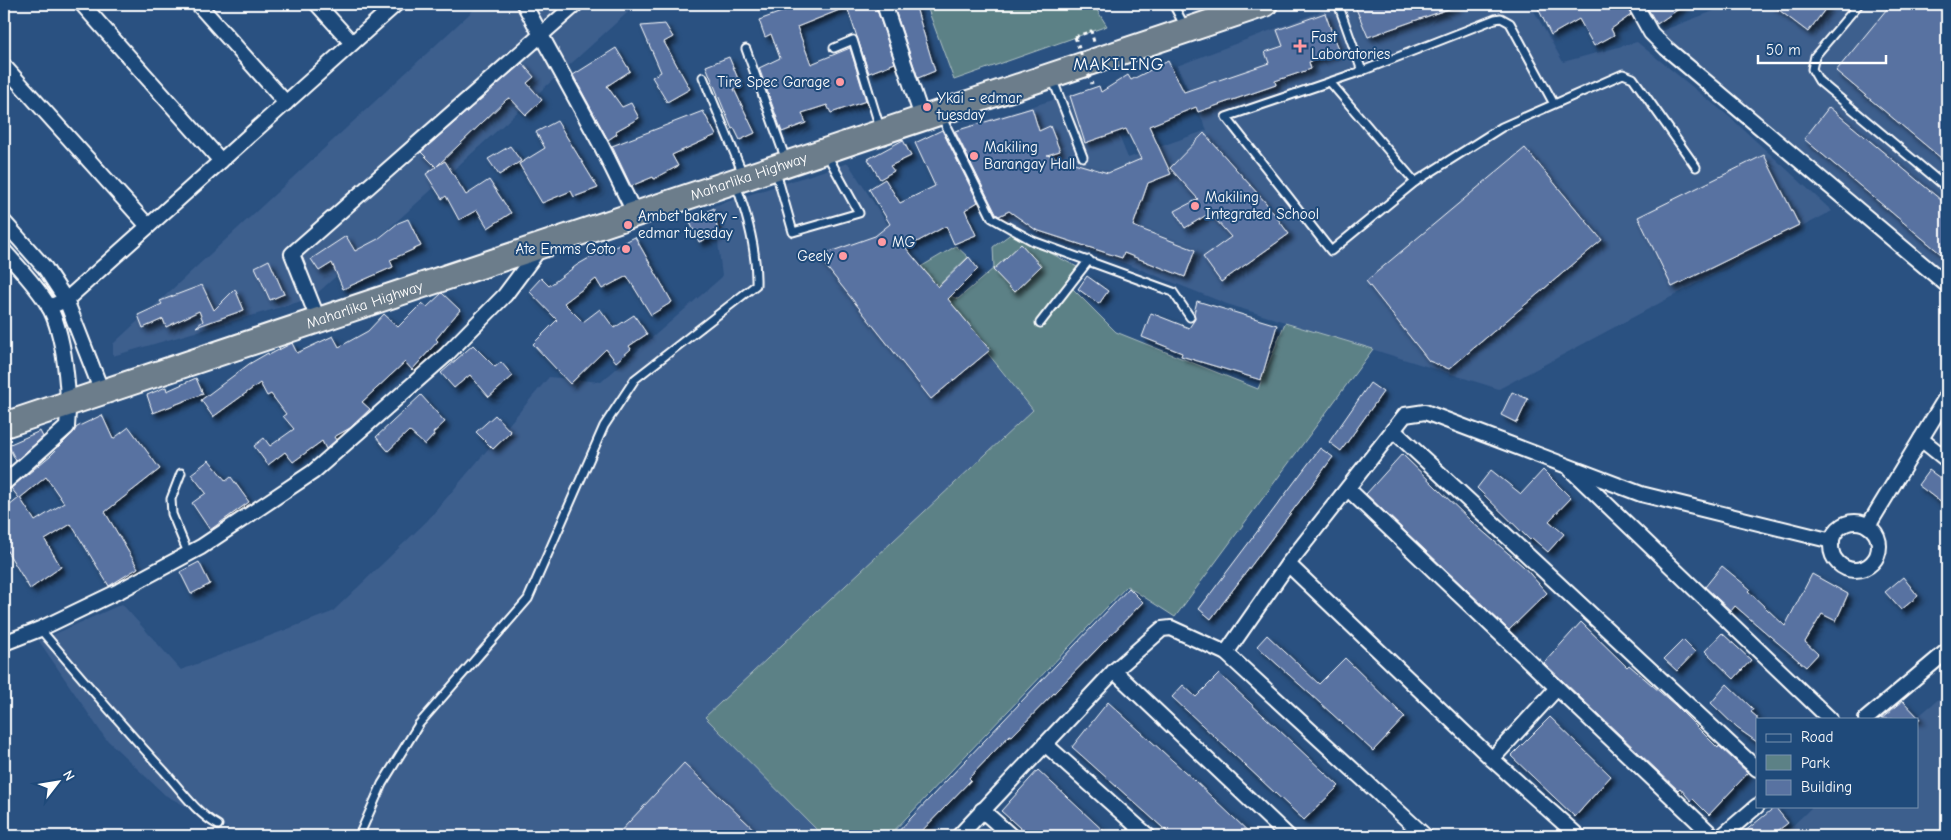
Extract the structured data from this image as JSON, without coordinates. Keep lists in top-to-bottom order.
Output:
{
  "streets": {
    "highway": ["Maharlika Highway"]
  },
  "districts": ["MAKILING"],
  "places": {
    "health": ["Fast Laboratories"],
    "other": [
      "Tire Spec Garage",
      "Ykai - edmar tuesday",
      "Makiling Barangay Hall",
      "Makiling Integrated School",
      "Ambet bakery - edmar tuesday",
      "MG",
      "Ate Emms Goto",
      "Geely"
    ]
  },
  "legend": ["Road", "Park", "Building"],
  "scale_bar": "50 m",
  "north": "top right"
}
